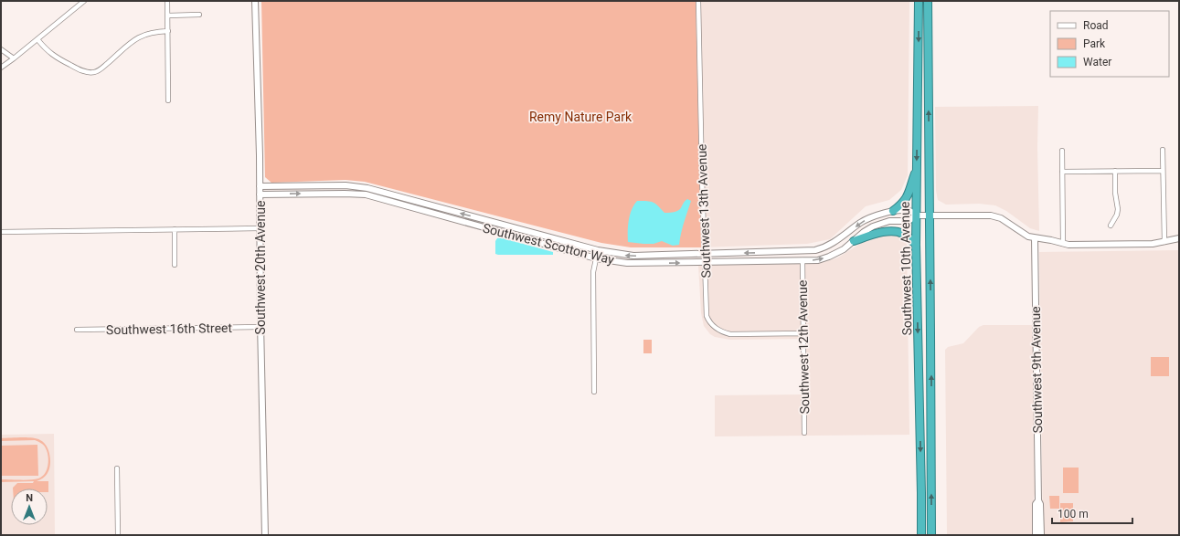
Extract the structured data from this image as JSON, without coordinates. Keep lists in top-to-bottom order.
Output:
{
  "streets": {
    "highway": ["Southwest 10th Avenue"],
    "street": [
      "Southwest 13th Avenue",
      "Southwest Scotton Way",
      "Southwest 20th Avenue",
      "Southwest 16th Street",
      "Southwest 12th Avenue",
      "Southwest 9th Avenue"
    ]
  },
  "crossings": [
    ["Southwest 13th Avenue", "Southwest Scotton Way"],
    ["Southwest 13th Avenue", "Southwest 12th Avenue"],
    ["Southwest Scotton Way", "Southwest 20th Avenue"],
    ["Southwest Scotton Way", "Southwest 10th Avenue"],
    ["Southwest Scotton Way", "Southwest 12th Avenue"],
    ["Southwest Scotton Way", "Southwest 9th Avenue"],
    ["Southwest 20th Avenue", "Southwest 16th Street"]
  ],
  "parks": ["Remy Nature Park"],
  "legend": ["Road", "Park", "Water"],
  "scale_bar": "100 m",
  "north": "top"
}
